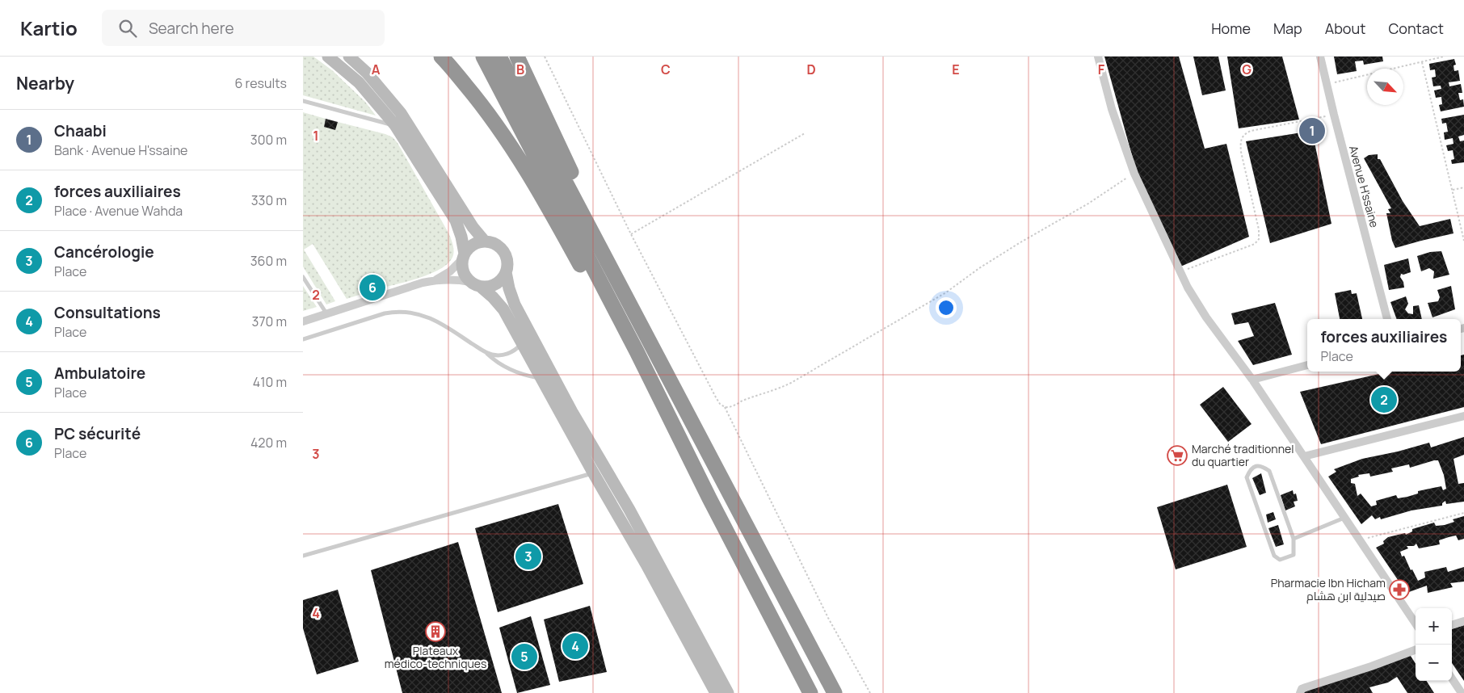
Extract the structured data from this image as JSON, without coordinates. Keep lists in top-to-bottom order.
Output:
{
  "streets": {
    "street": ["Avenue H'ssaine"]
  },
  "places": {
    "supermarket": ["Marché traditionnel du quartier"],
    "pharmacy": ["Pharmacie Ibn Hicham صيدلية ابن هشام"],
    "building": ["Plateaux médico-techniques"]
  },
  "north": "bottom right",
  "page": {
    "header": "Kartio",
    "search": "Search here",
    "nav": [
      "Home",
      "Map",
      "About",
      "Contact"
    ],
    "heading": ["Nearby", "6 results"],
    "list": [
      {
        "mark": "1",
        "name": "Chaabi",
        "note": "Bank · Avenue H'ssaine",
        "value": "300 m"
      },
      {
        "mark": "2",
        "name": "forces auxiliaires",
        "note": "Place · Avenue Wahda",
        "value": "330 m"
      },
      {
        "mark": "3",
        "name": "Cancérologie",
        "note": "Place",
        "value": "360 m"
      },
      {
        "mark": "4",
        "name": "Consultations",
        "note": "Place",
        "value": "370 m"
      },
      {
        "mark": "5",
        "name": "Ambulatoire",
        "note": "Place",
        "value": "410 m"
      },
      {
        "mark": "6",
        "name": "PC sécurité",
        "note": "Place",
        "value": "420 m"
      }
    ],
    "pins": [
      "1",
      "6",
      "2",
      "3",
      "4",
      "5"
    ],
    "popup": ["forces auxiliaires", "Place"],
    "map_buttons": ["+", "−"]
  },
  "grid": {
    "columns": [
      "A",
      "B",
      "C",
      "D",
      "E",
      "F",
      "G"
    ],
    "rows": [
      "1",
      "2",
      "3",
      "4"
    ]
  }
}
